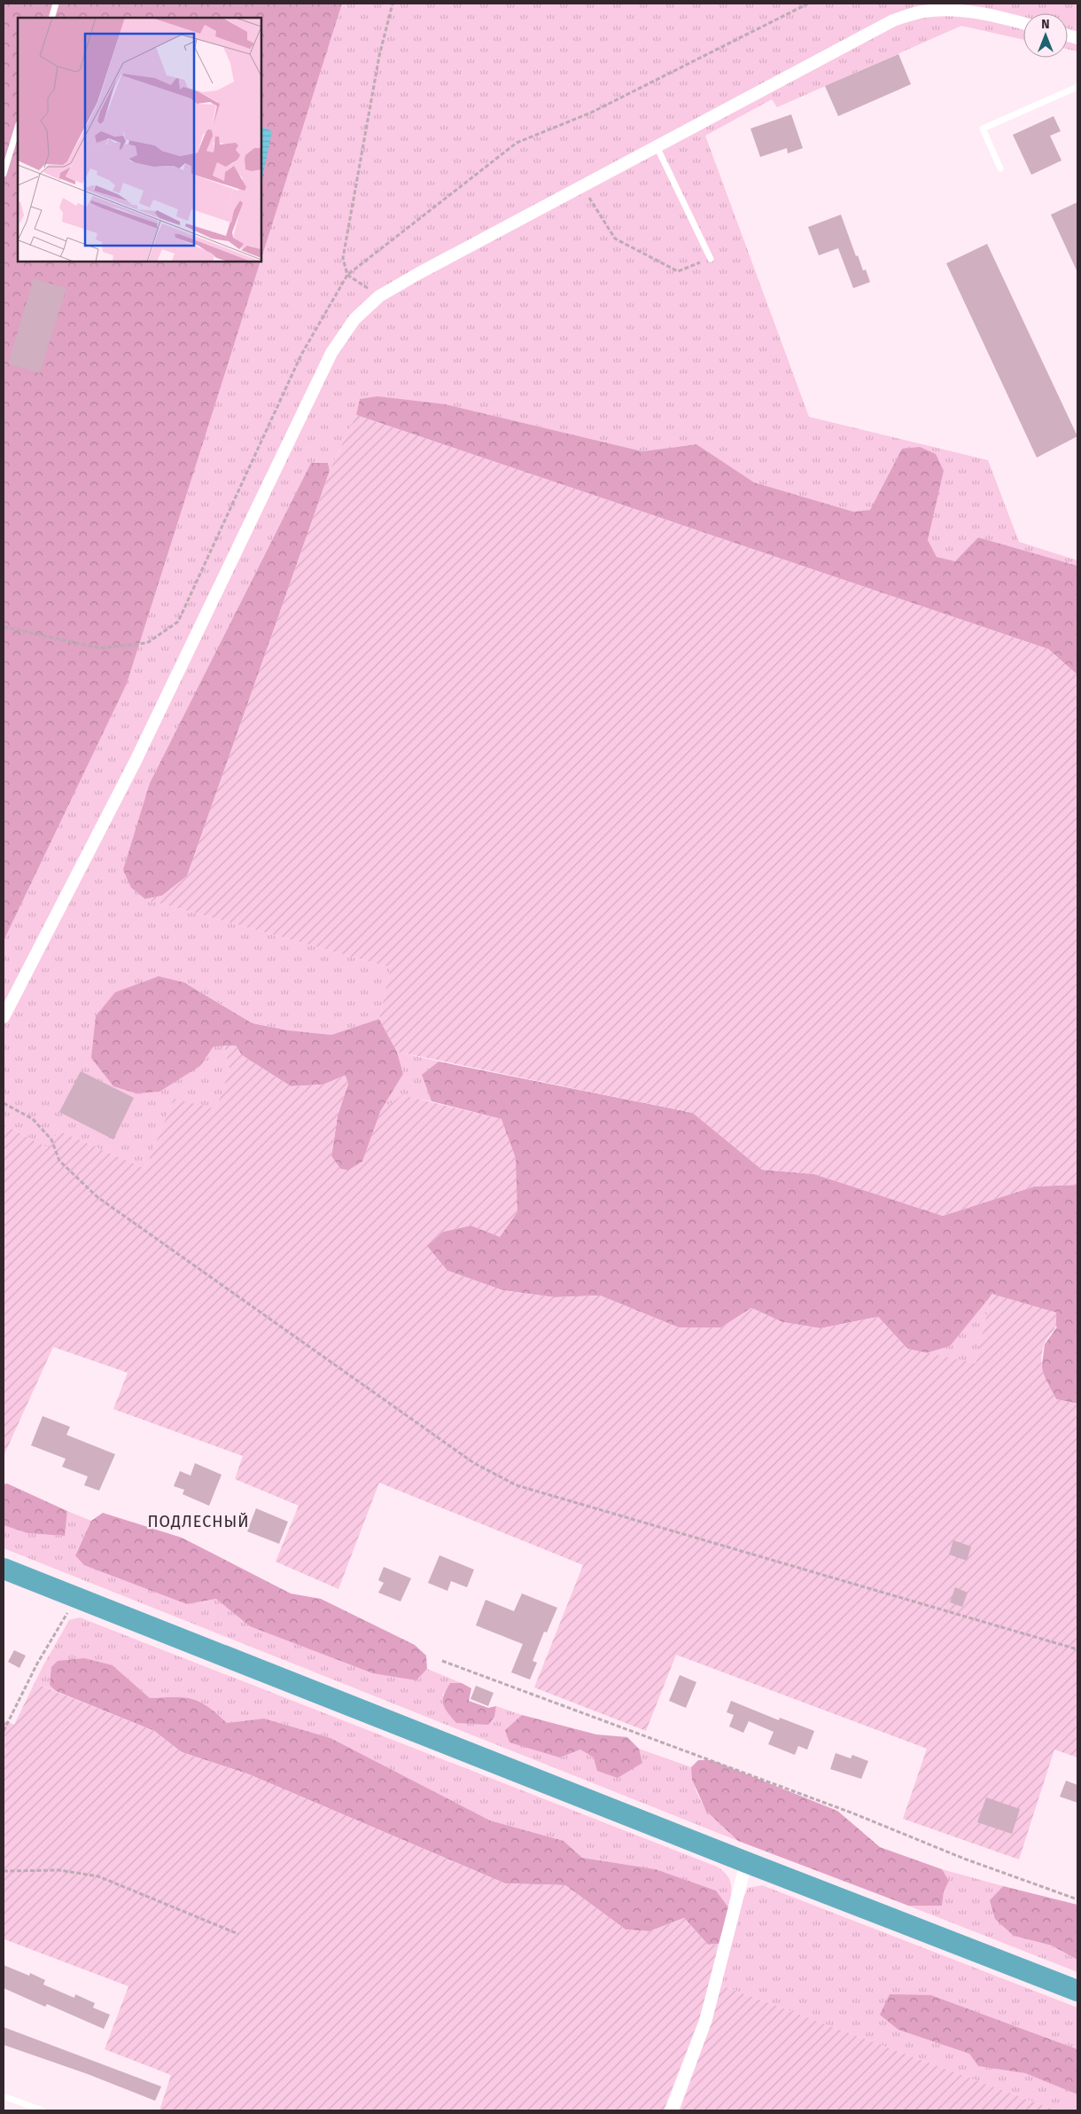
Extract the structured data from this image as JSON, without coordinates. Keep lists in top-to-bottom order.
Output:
{
  "districts": ["ПОДЛЕСНЫЙ"],
  "north": "top"
}
